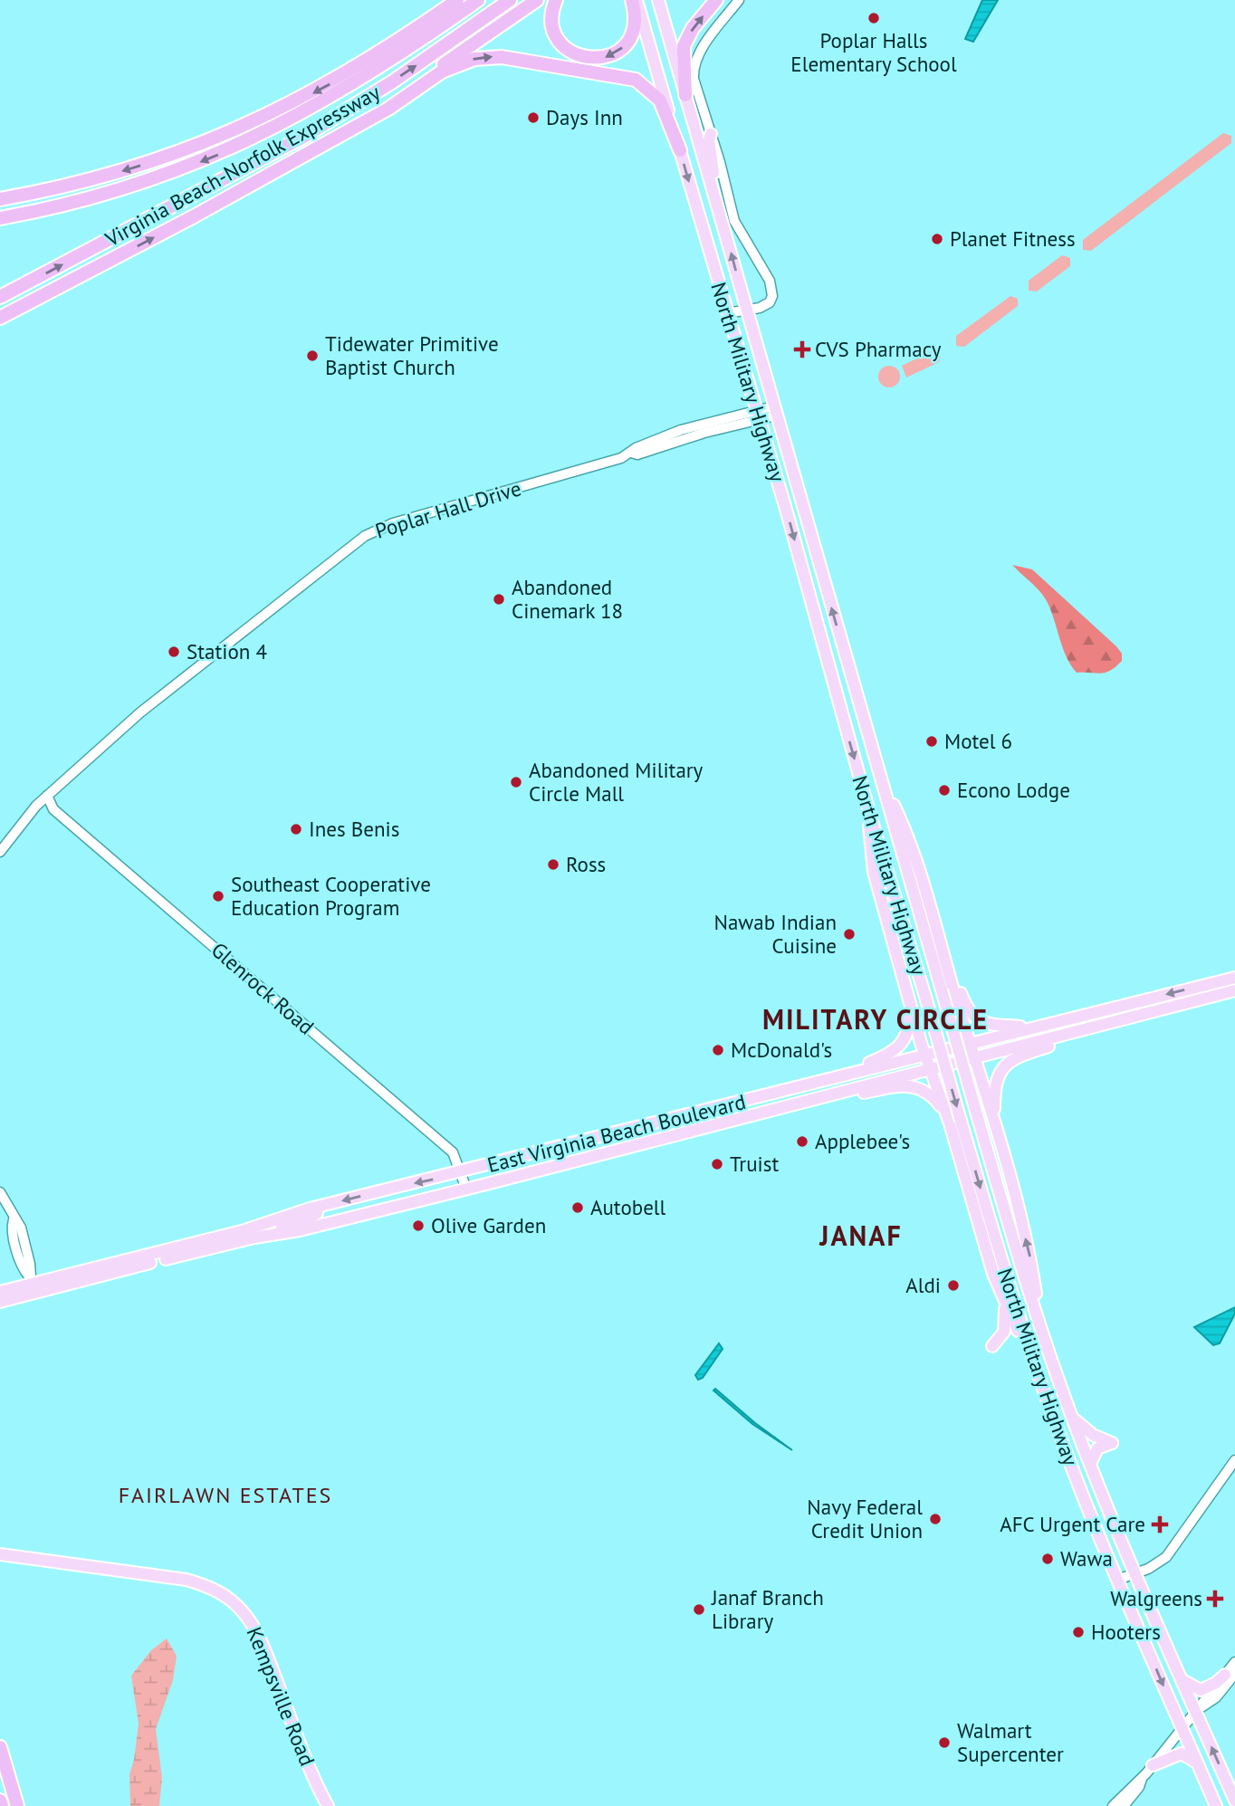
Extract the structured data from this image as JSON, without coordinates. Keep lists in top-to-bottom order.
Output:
{
  "streets": {
    "highway": ["Virginia Beach-Norfolk Expressway"],
    "main road": ["North Military Highway", "East Virginia Beach Boulevard", "Kempsville Road"],
    "street": ["Poplar Hall Drive", "Glenrock Road"]
  },
  "crossings": [
    ["North Military Highway", "Poplar Hall Drive"],
    ["Poplar Hall Drive", "Glenrock Road"],
    ["Glenrock Road", "East Virginia Beach Boulevard"]
  ],
  "districts": ["MILITARY CIRCLE", "JANAF", "FAIRLAWN ESTATES"],
  "places": {
    "other": [
      "Poplar Halls Elementary School",
      "Days Inn",
      "Planet Fitness",
      "Tidewater Primitive Baptist Church",
      "Abandoned Cinemark 18",
      "Station 4",
      "Motel 6",
      "Abandoned Military Circle Mall",
      "Econo Lodge",
      "Ines Benis",
      "Ross",
      "Southeast Cooperative Education Program",
      "Nawab Indian Cuisine",
      "McDonald's",
      "Applebee's",
      "Truist",
      "Autobell",
      "Olive Garden",
      "Aldi",
      "Navy Federal Credit Union",
      "Wawa",
      "Janaf Branch Library",
      "Hooters",
      "Walmart Supercenter"
    ],
    "health": ["CVS Pharmacy", "AFC Urgent Care", "Walgreens"]
  }
}
